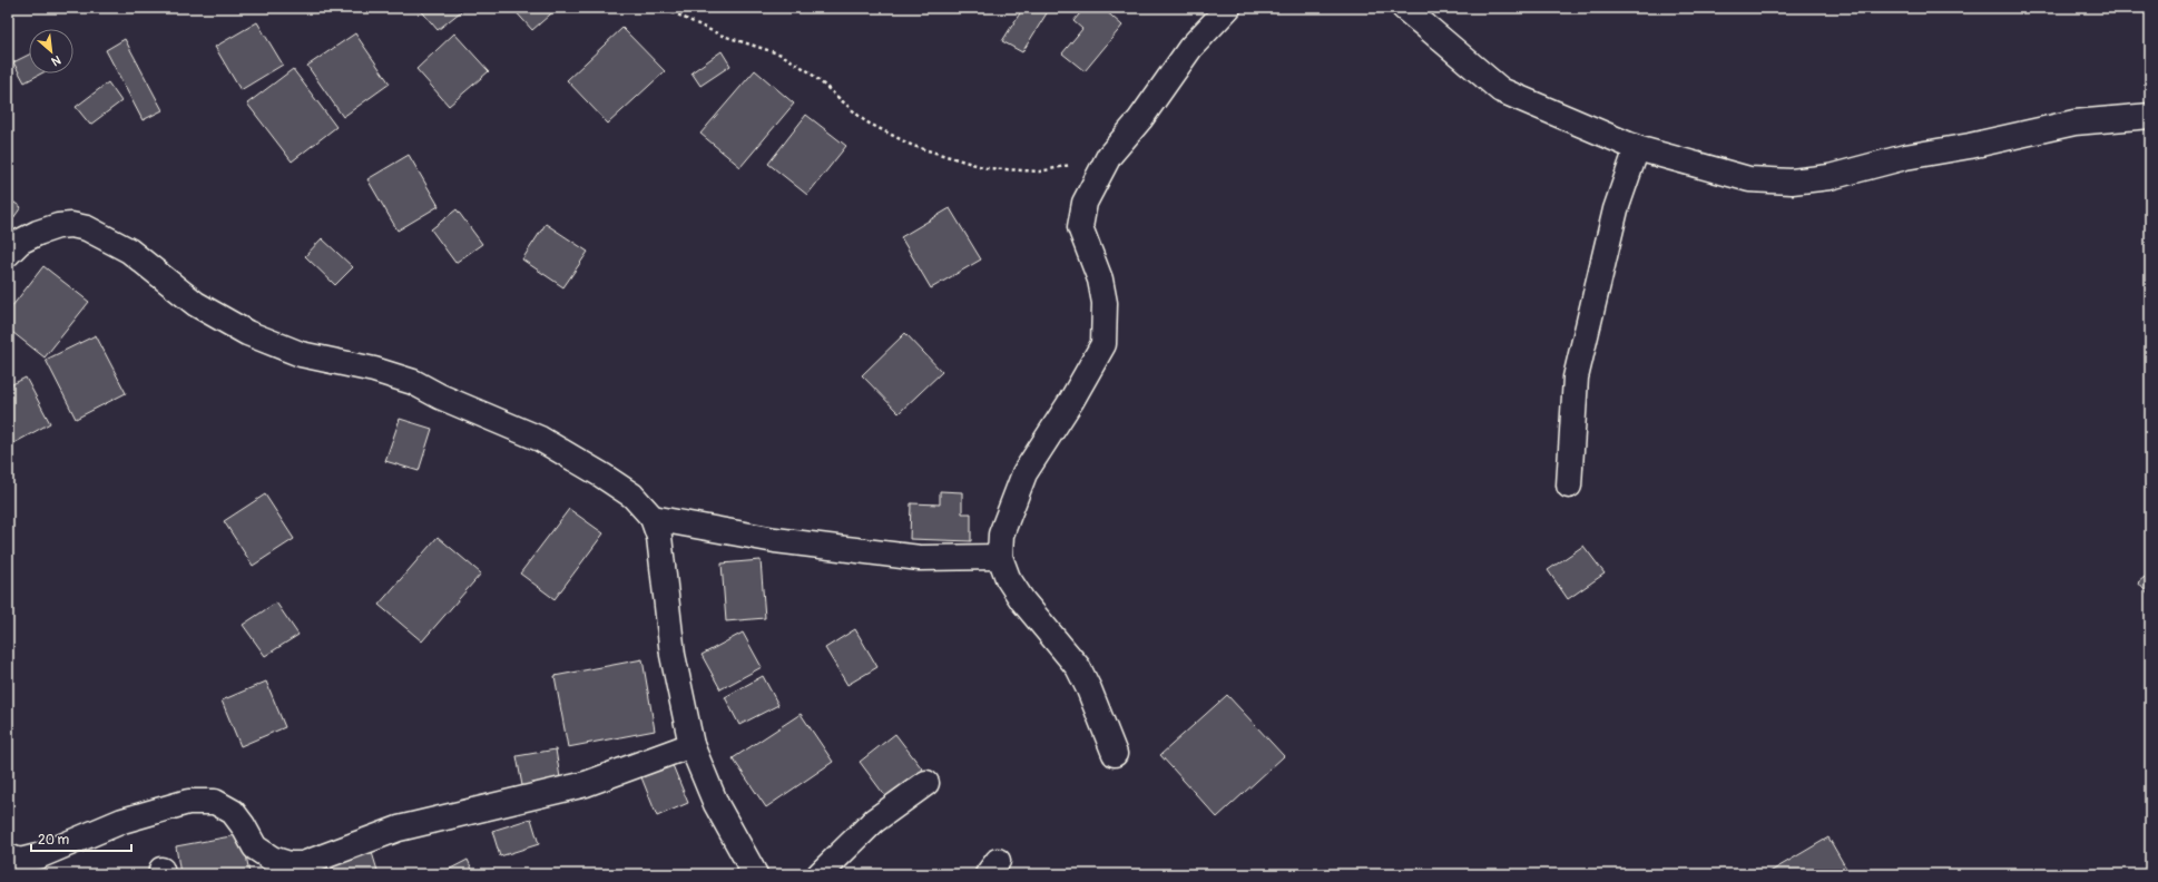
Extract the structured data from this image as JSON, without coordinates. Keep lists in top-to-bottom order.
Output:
{
  "scale_bar": "20 m",
  "north": "bottom right"
}
